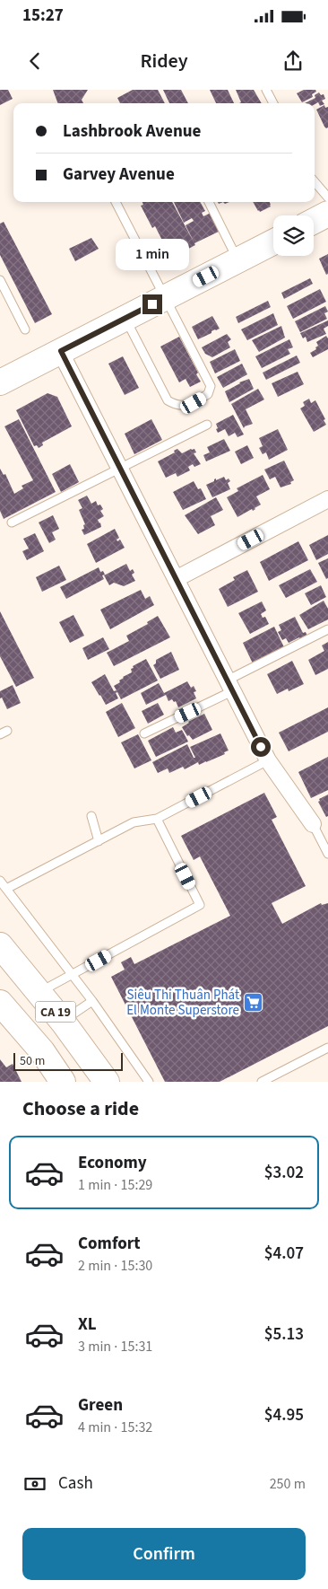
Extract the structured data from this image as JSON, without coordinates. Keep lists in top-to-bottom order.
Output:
{
  "streets": {
    "main road": ["CA 19"]
  },
  "places": {
    "supermarket": ["Siêu Thi Thuân Phát El Monte Superstore"]
  },
  "scale_bar": "50 m",
  "page": {
    "status": "15:27",
    "header": "Ridey",
    "banner": ["Lashbrook Avenue", "Garvey Avenue"],
    "bubble": "1 min",
    "scale": "50 m",
    "heading": "Choose a ride",
    "list": [
      {
        "name": "Economy",
        "note": "1 min · 15:29",
        "value": "$3.02"
      },
      {
        "name": "Comfort",
        "note": "2 min · 15:30",
        "value": "$4.07"
      },
      {
        "name": "XL",
        "note": "3 min · 15:31",
        "value": "$5.13"
      },
      {
        "name": "Green",
        "note": "4 min · 15:32",
        "value": "$4.95"
      }
    ],
    "pay": ["Cash", "250 m"],
    "buttons": "Confirm"
  }
}
